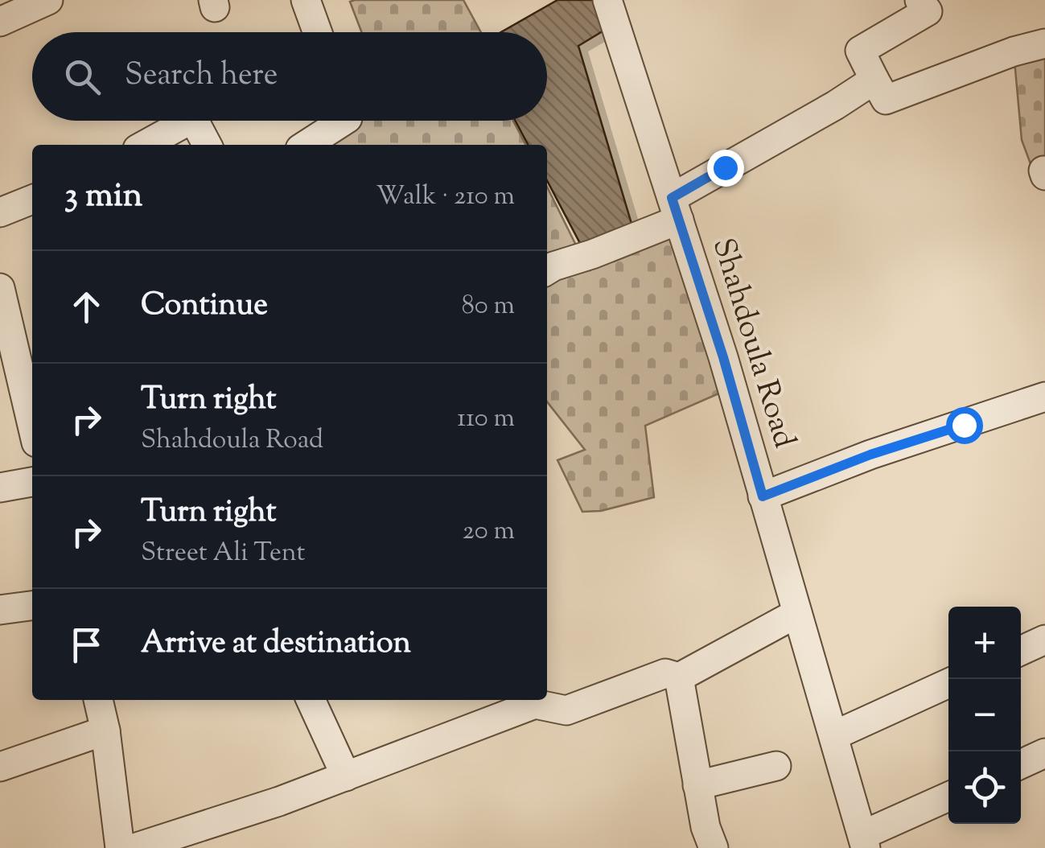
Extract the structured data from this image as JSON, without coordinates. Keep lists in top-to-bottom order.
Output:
{
  "streets": {
    "street": ["Shahdoula Road"]
  },
  "page": {
    "search": "Search here",
    "heading": ["3 min", "Walk · 210 m"],
    "list": [
      ["Continue", "80 m"],
      ["Turn right", "Shahdoula Road", "110 m"],
      ["Turn right", "Street Ali Tent", "20 m"],
      "Arrive at destination"
    ],
    "map_buttons": ["+", "−"]
  }
}
